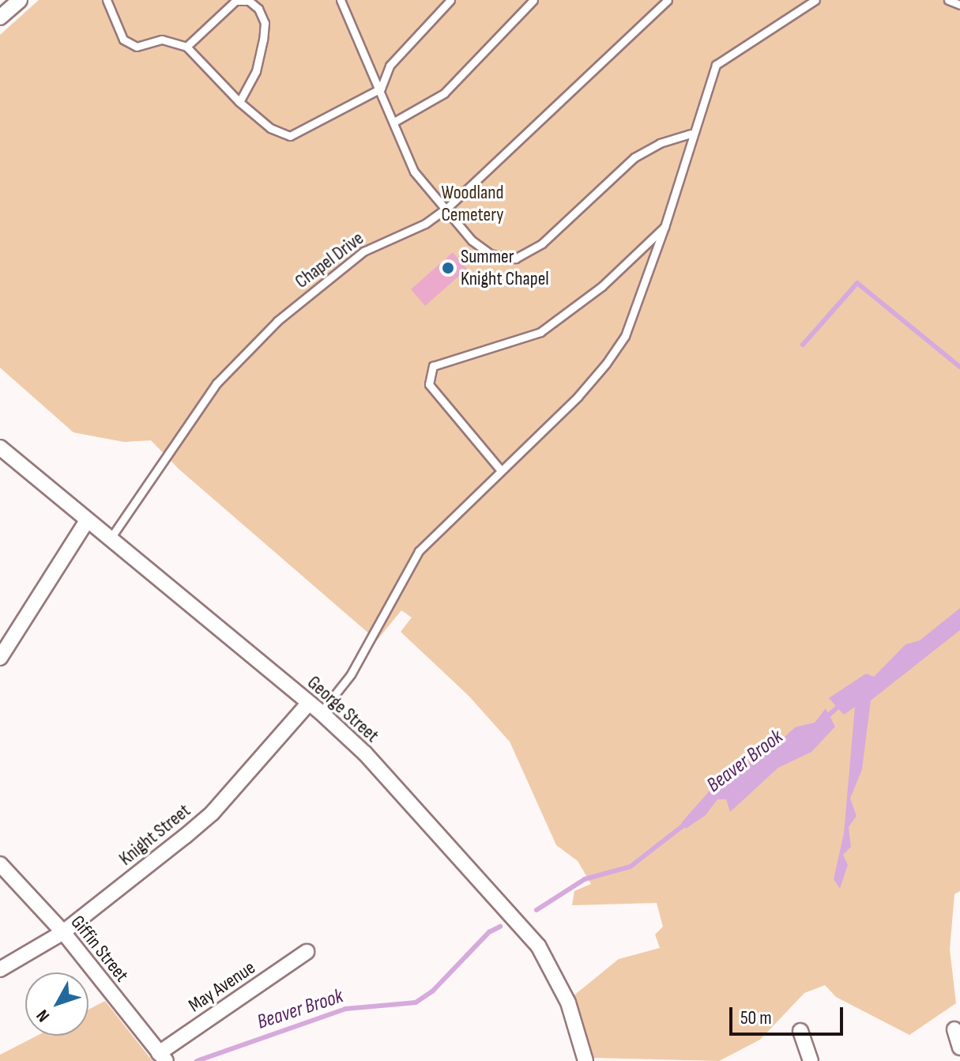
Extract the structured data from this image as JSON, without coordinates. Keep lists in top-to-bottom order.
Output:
{
  "streets": {
    "street": [
      "George Street",
      "Knight Street",
      "Giffin Street",
      "May Avenue"
    ],
    "lane": ["Chapel Drive"]
  },
  "crossings": [
    ["Chapel Drive", "George Street"],
    ["George Street", "Knight Street"],
    ["Knight Street", "Giffin Street"],
    ["Giffin Street", "May Avenue"]
  ],
  "water": ["Beaver Brook"],
  "parks": ["Woodland Cemetery"],
  "places": ["Summer Knight Chapel"],
  "scale_bar": "50 m",
  "north": "bottom left"
}
